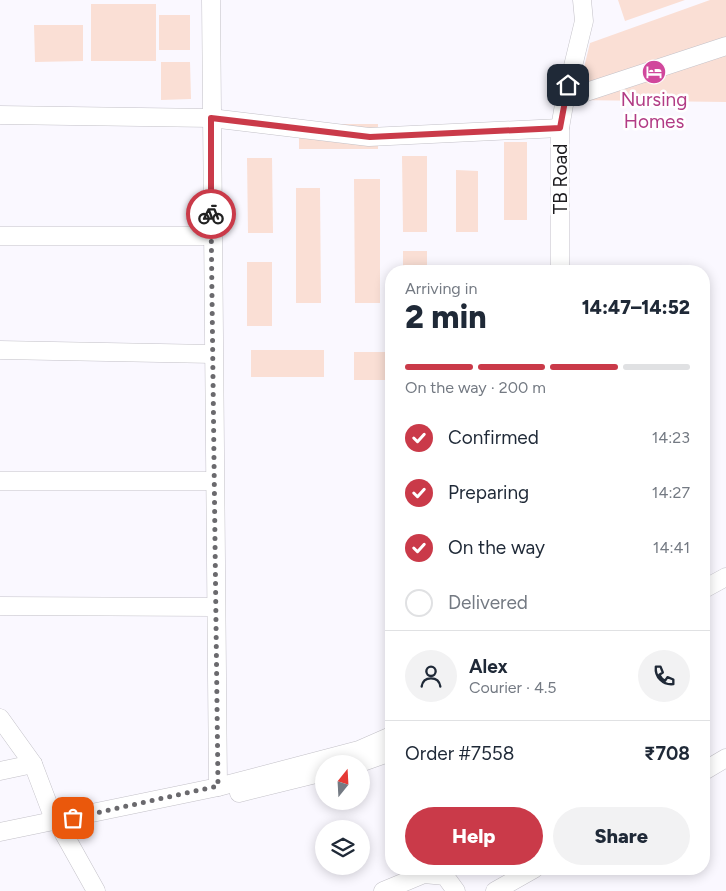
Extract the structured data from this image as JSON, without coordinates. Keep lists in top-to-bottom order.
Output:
{
  "streets": {
    "street": ["TB Road"]
  },
  "places": {
    "hotel": ["Nursing Homes"]
  },
  "north": "top",
  "page": {
    "heading": ["2 min", "Arriving in", "14:47–14:52"],
    "panel": [
      "Alex",
      "Courier · 4.5",
      "Order #7558",
      "₹708"
    ],
    "bar": "On the way · 200 m",
    "list": [
      ["Confirmed", "14:23"],
      ["Preparing", "14:27"],
      ["On the way", "14:41"],
      "Delivered"
    ],
    "buttons": ["Help", "Share"]
  }
}
